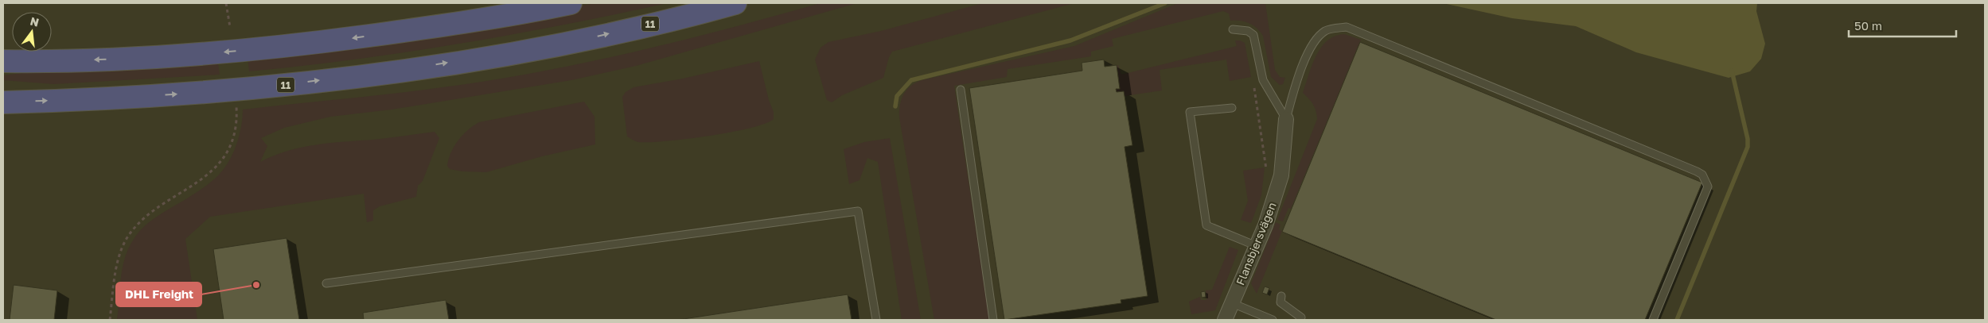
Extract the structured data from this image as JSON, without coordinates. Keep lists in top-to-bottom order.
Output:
{
  "streets": {
    "highway": ["11"],
    "street": ["Flansbjersvägen"]
  },
  "places": ["DHL Freight"],
  "scale_bar": "50 m",
  "north": "top"
}
